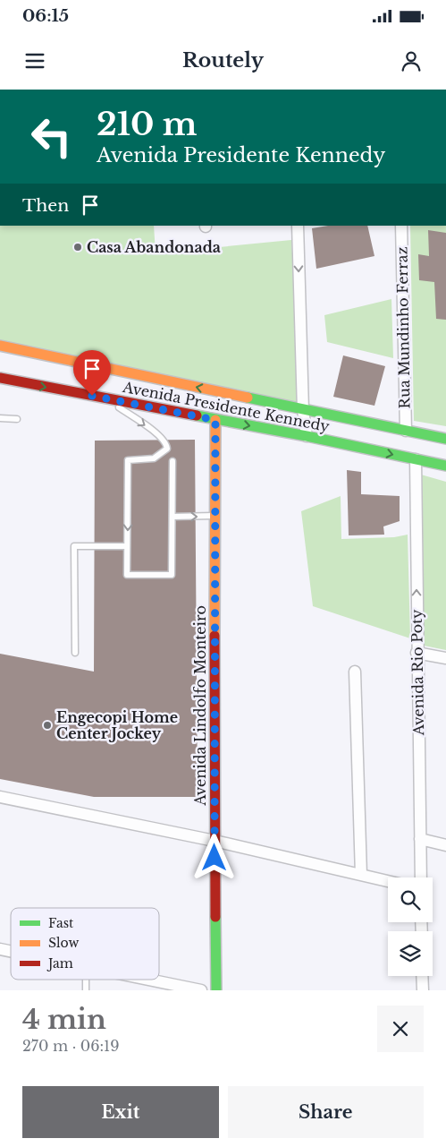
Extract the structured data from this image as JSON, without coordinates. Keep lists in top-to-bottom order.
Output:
{
  "streets": {
    "main road": ["Avenida Presidente Kennedy", "Avenida Lindolfo Monteiro"],
    "street": ["Rua Mundinho Ferraz", "Avenida Rio Poty"]
  },
  "crossings": [
    ["Rua Mundinho Ferraz", "Avenida Presidente Kennedy"],
    ["Avenida Presidente Kennedy", "Avenida Rio Poty"],
    ["Avenida Presidente Kennedy", "Avenida Lindolfo Monteiro"]
  ],
  "one_way": ["Avenida Rio Poty"],
  "places": ["Casa Abandonada", "Engecopi Home Center Jockey"],
  "legend": ["Fast", "Slow", "Jam"],
  "page": {
    "status": "06:15",
    "header": "Routely",
    "turn": ["210 m", "Avenida Presidente Kennedy"],
    "then": "Then",
    "heading": ["4 min", "270 m · 06:19"],
    "buttons": ["Exit", "Share"]
  }
}
